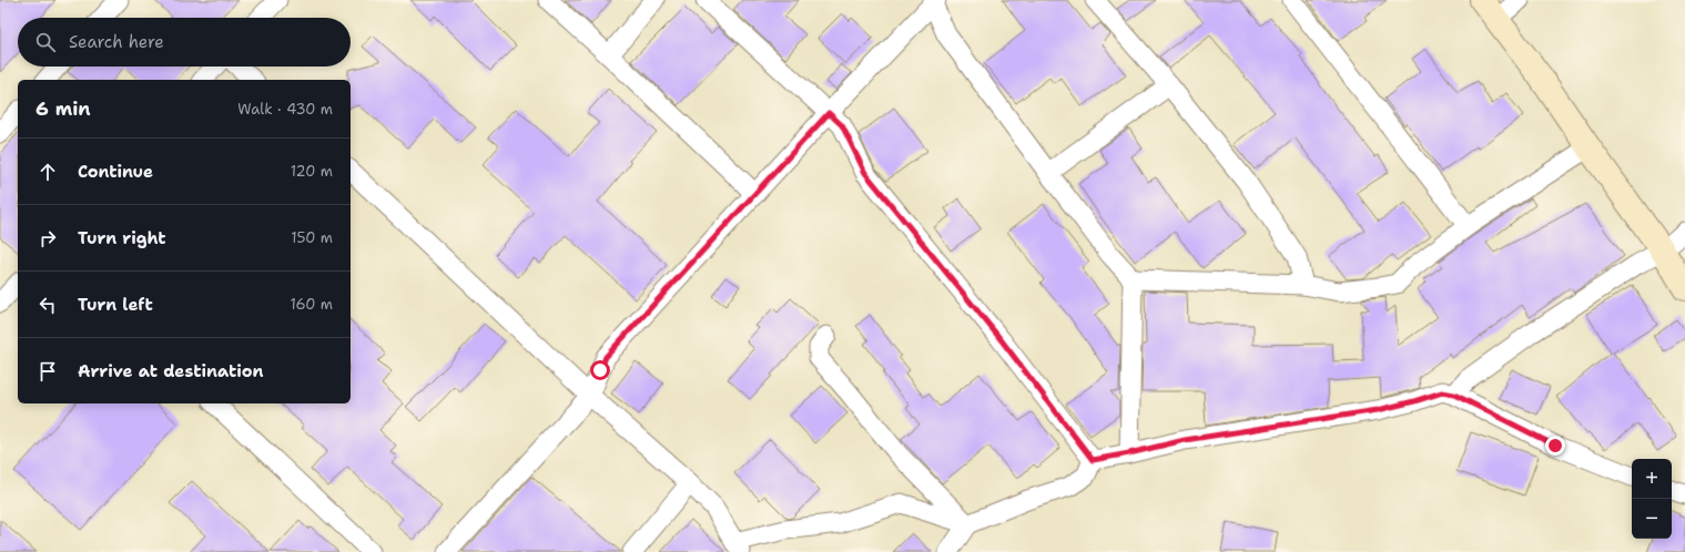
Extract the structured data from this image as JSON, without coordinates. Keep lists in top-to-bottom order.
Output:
{
  "page": {
    "search": "Search here",
    "heading": ["6 min", "Walk · 430 m"],
    "list": [
      ["Continue", "120 m"],
      ["Turn right", "150 m"],
      ["Turn left", "160 m"],
      "Arrive at destination"
    ],
    "map_buttons": ["+", "−"]
  }
}
